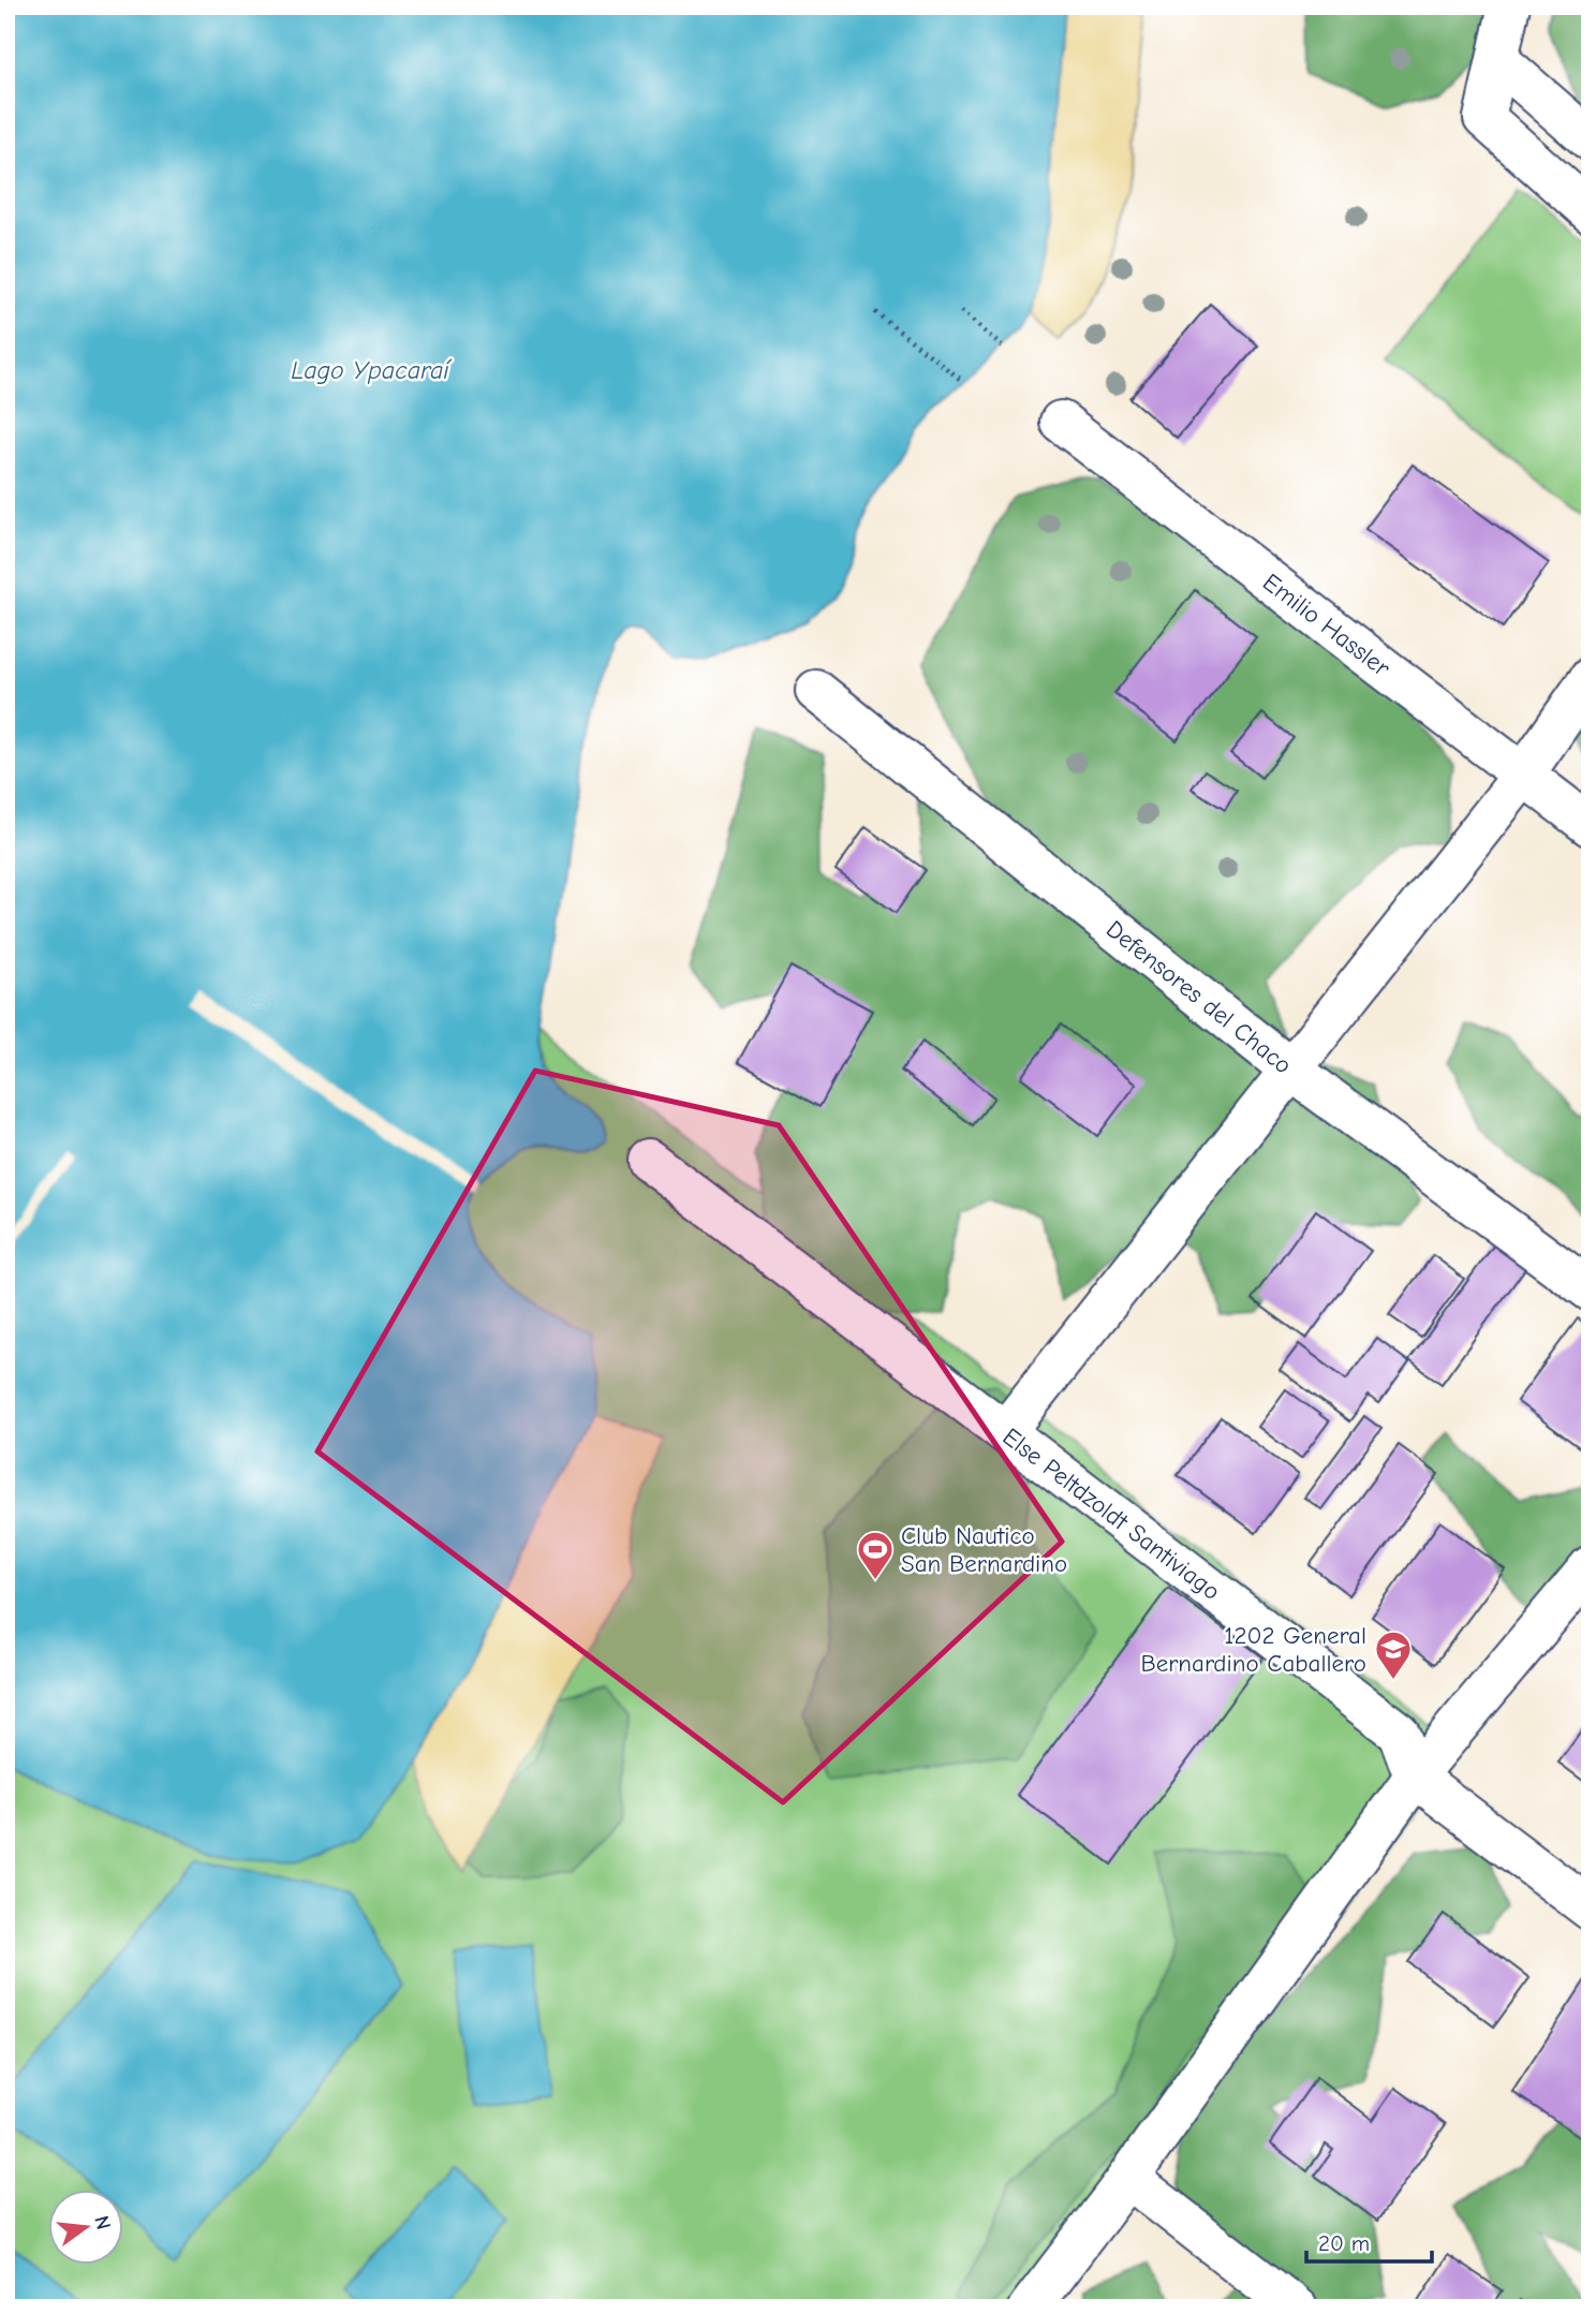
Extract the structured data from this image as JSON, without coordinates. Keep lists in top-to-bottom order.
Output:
{
  "streets": {
    "street": ["Emilio Hassler", "Defensores del Chaco", "Else Peltdzoldt Santiviago"]
  },
  "water": ["Lago Ypacaraí"],
  "places": {
    "sports": ["Club Nautico San Bernardino"],
    "school or university": ["1202 General Bernardino Caballero"]
  },
  "scale_bar": "20 m",
  "north": "right"
}
